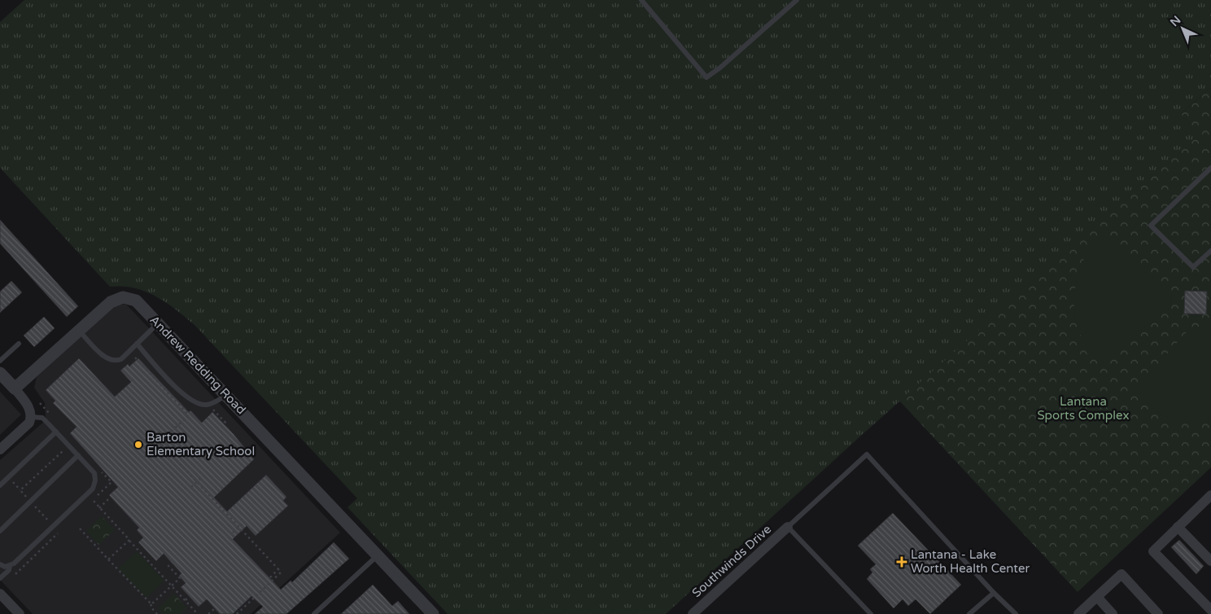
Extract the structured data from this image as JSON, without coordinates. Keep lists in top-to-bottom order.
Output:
{
  "streets": {
    "street": ["Andrew Redding Road", "Southwinds Drive"]
  },
  "parks": ["Lantana Sports Complex"],
  "places": {
    "other": ["Barton Elementary School"],
    "health": ["Lantana - Lake Worth Health Center"]
  },
  "north": "top left"
}
